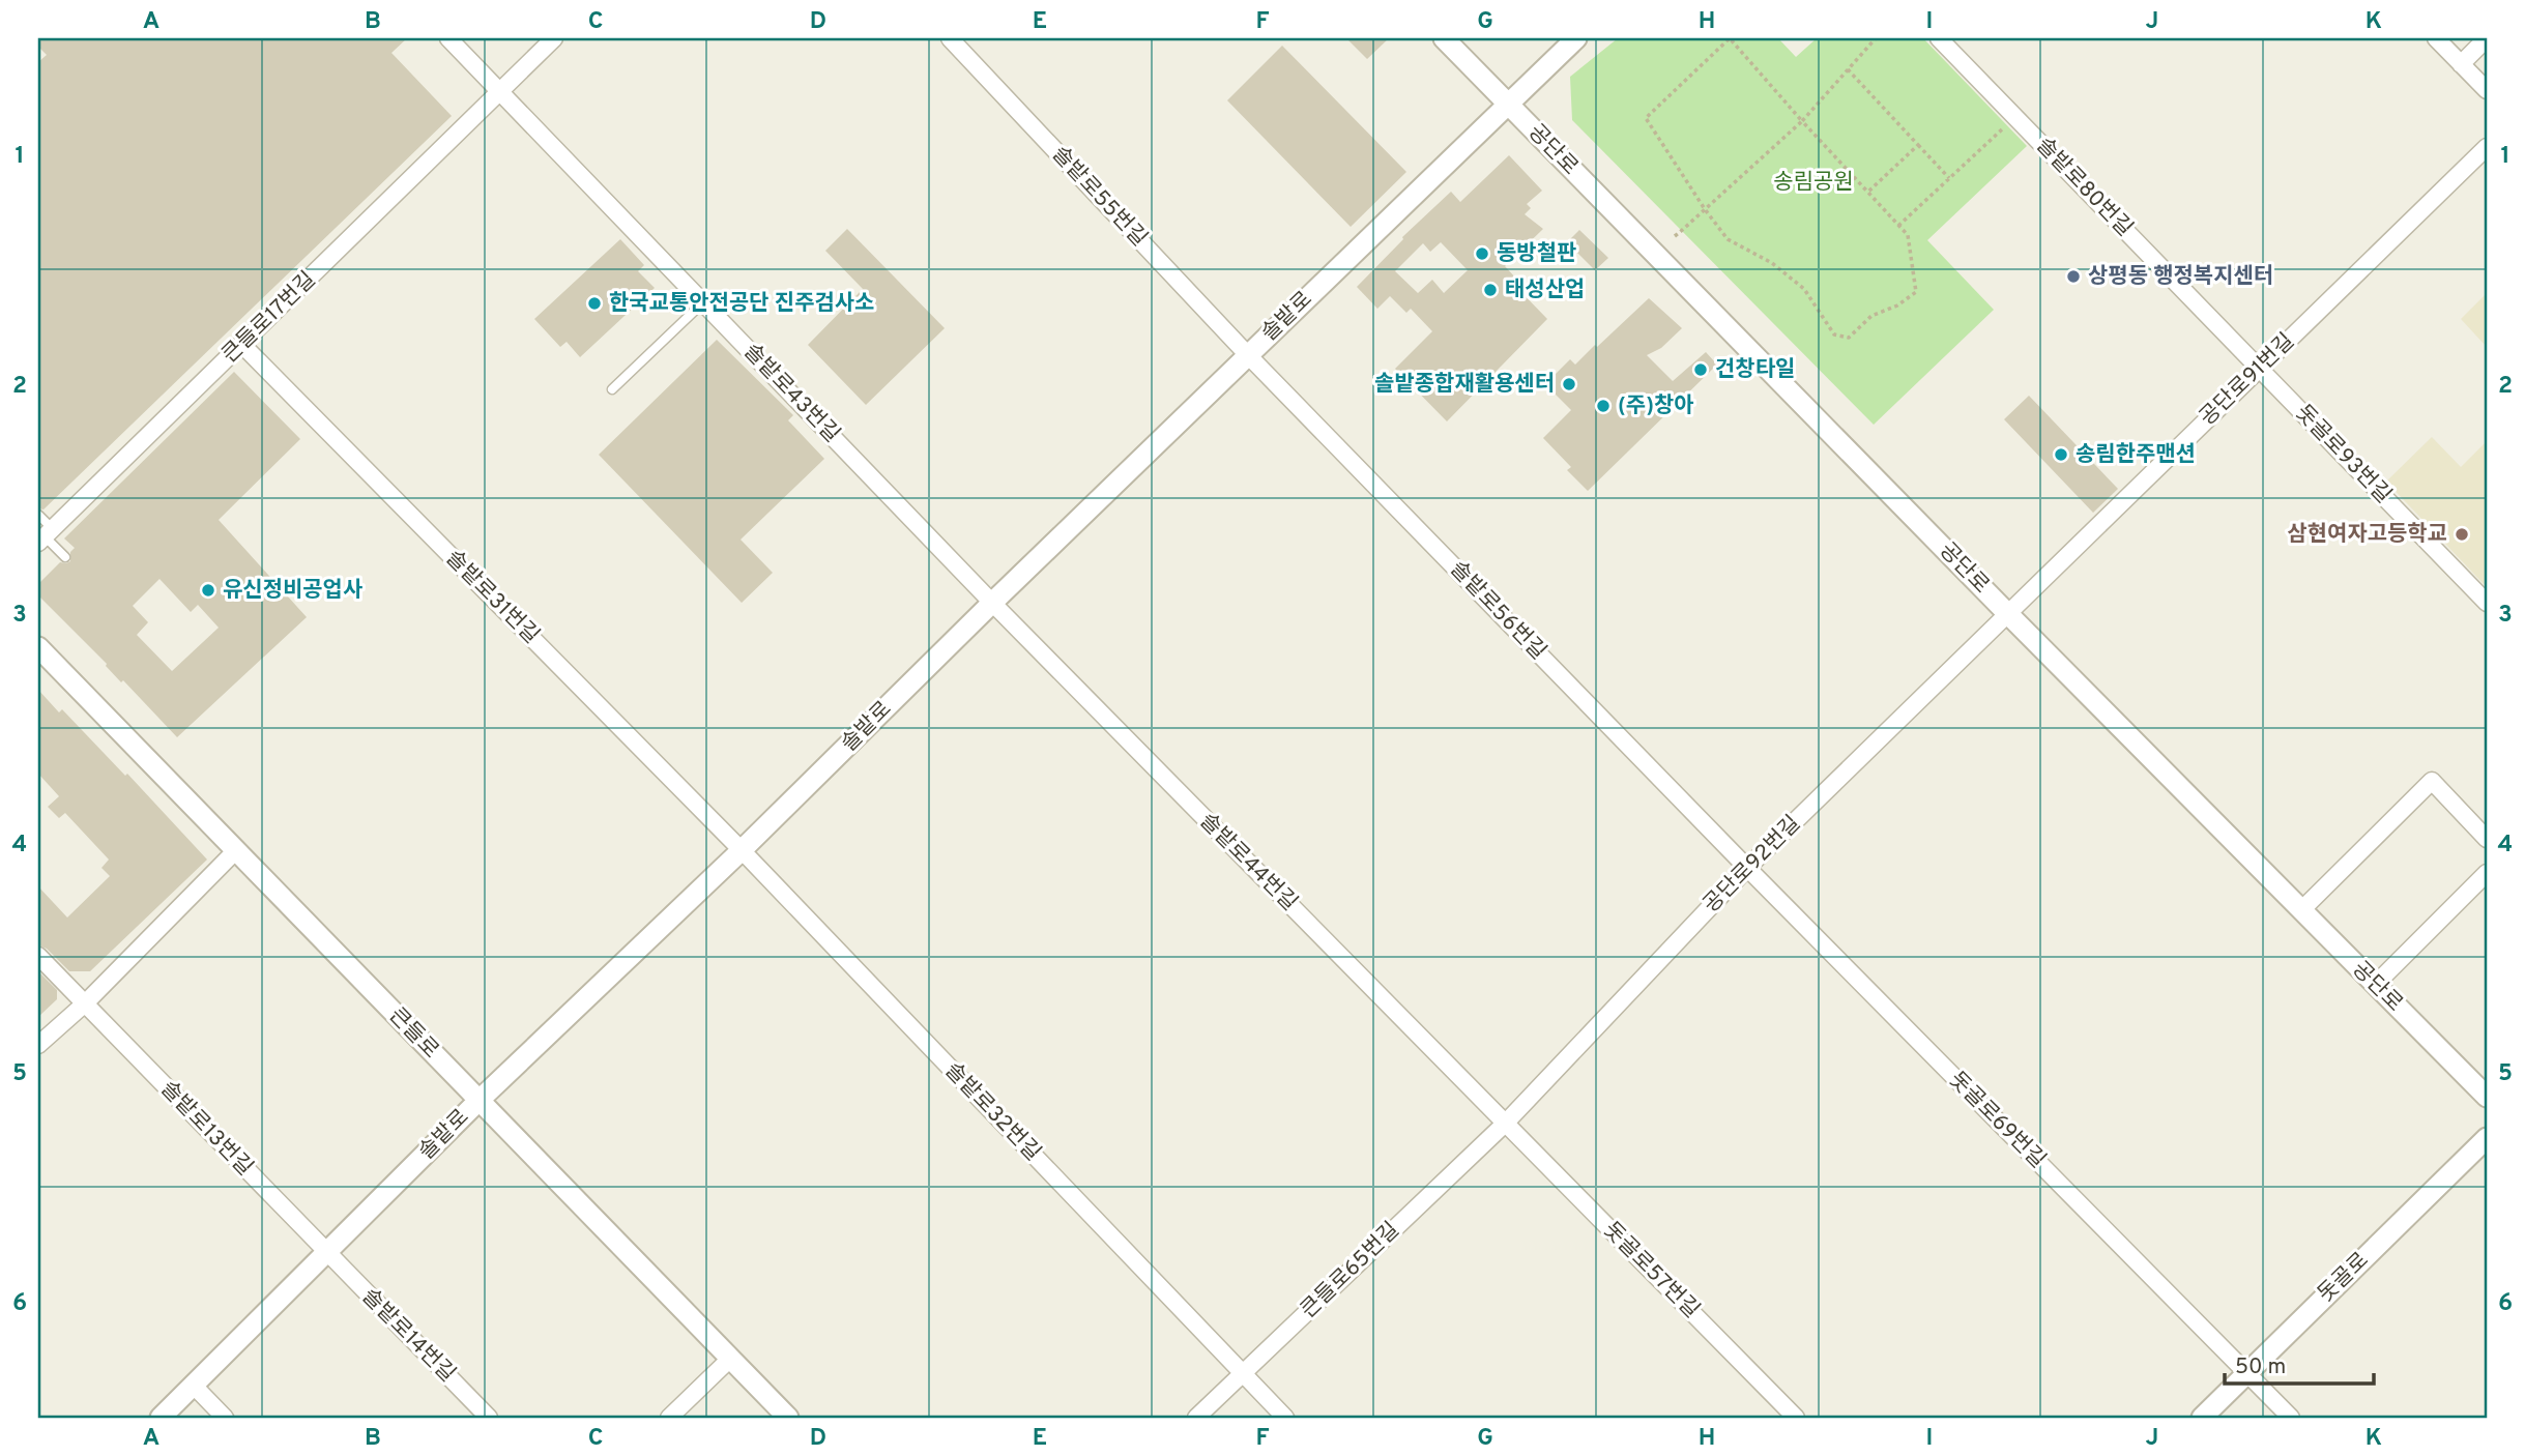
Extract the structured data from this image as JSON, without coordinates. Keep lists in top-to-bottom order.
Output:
{
  "streets": {
    "street": [
      "공단로",
      "솔밭로80번길",
      "솔밭로55번길",
      "솔밭로",
      "큰들로17번길",
      "공단로91번길",
      "솔밭로43번길",
      "돗골로93번길",
      "솔밭로31번길",
      "솔밭로56번길",
      "솔밭로44번길",
      "공단로92번길",
      "큰들로",
      "솔밭로32번길",
      "돗골로69번길",
      "솔밭로13번길",
      "큰들로65번길",
      "돗골로57번길",
      "돗골로",
      "솔밭로14번길"
    ]
  },
  "crossings": [
    ["공단로", "솔밭로"],
    ["공단로", "공단로91번길"],
    ["공단로", "공단로92번길"],
    ["솔밭로80번길", "공단로91번길"],
    ["솔밭로80번길", "돗골로93번길"],
    ["솔밭로55번길", "솔밭로"],
    ["솔밭로55번길", "솔밭로56번길"],
    ["솔밭로", "솔밭로43번길"],
    ["솔밭로", "솔밭로31번길"],
    ["솔밭로", "솔밭로56번길"],
    ["솔밭로", "솔밭로44번길"],
    ["솔밭로", "큰들로"],
    ["솔밭로", "솔밭로32번길"],
    ["솔밭로", "솔밭로13번길"],
    ["솔밭로", "솔밭로14번길"],
    ["큰들로17번길", "솔밭로43번길"],
    ["큰들로17번길", "솔밭로31번길"],
    ["공단로91번길", "돗골로93번길"],
    ["공단로91번길", "공단로92번길"],
    ["솔밭로43번길", "솔밭로44번길"],
    ["솔밭로31번길", "솔밭로32번길"],
    ["솔밭로56번길", "공단로92번길"],
    ["솔밭로56번길", "돗골로69번길"],
    ["솔밭로44번길", "공단로92번길"],
    ["솔밭로44번길", "큰들로65번길"],
    ["솔밭로44번길", "돗골로57번길"],
    ["공단로92번길", "돗골로69번길"],
    ["공단로92번길", "큰들로65번길"],
    ["공단로92번길", "돗골로57번길"],
    ["솔밭로32번길", "큰들로65번길"],
    ["돗골로69번길", "돗골로"],
    ["솔밭로13번길", "솔밭로14번길"],
    ["큰들로65번길", "돗골로57번길"]
  ],
  "parks": ["송림공원"],
  "places": [
    "동방철판",
    "상평동 행정복지센터",
    "태성산업",
    "한국교통안전공단 진주검사소",
    "건창타일",
    "솔밭종합재활용센터",
    "(주)창아",
    "송림한주맨션",
    "삼현여자고등학교",
    "유신정비공업사"
  ],
  "scale_bar": "50 m",
  "grid": {
    "columns": [
      "A",
      "B",
      "C",
      "D",
      "E",
      "F",
      "G",
      "H",
      "I",
      "J",
      "K"
    ],
    "rows": [
      "1",
      "2",
      "3",
      "4",
      "5",
      "6"
    ]
  }
}
